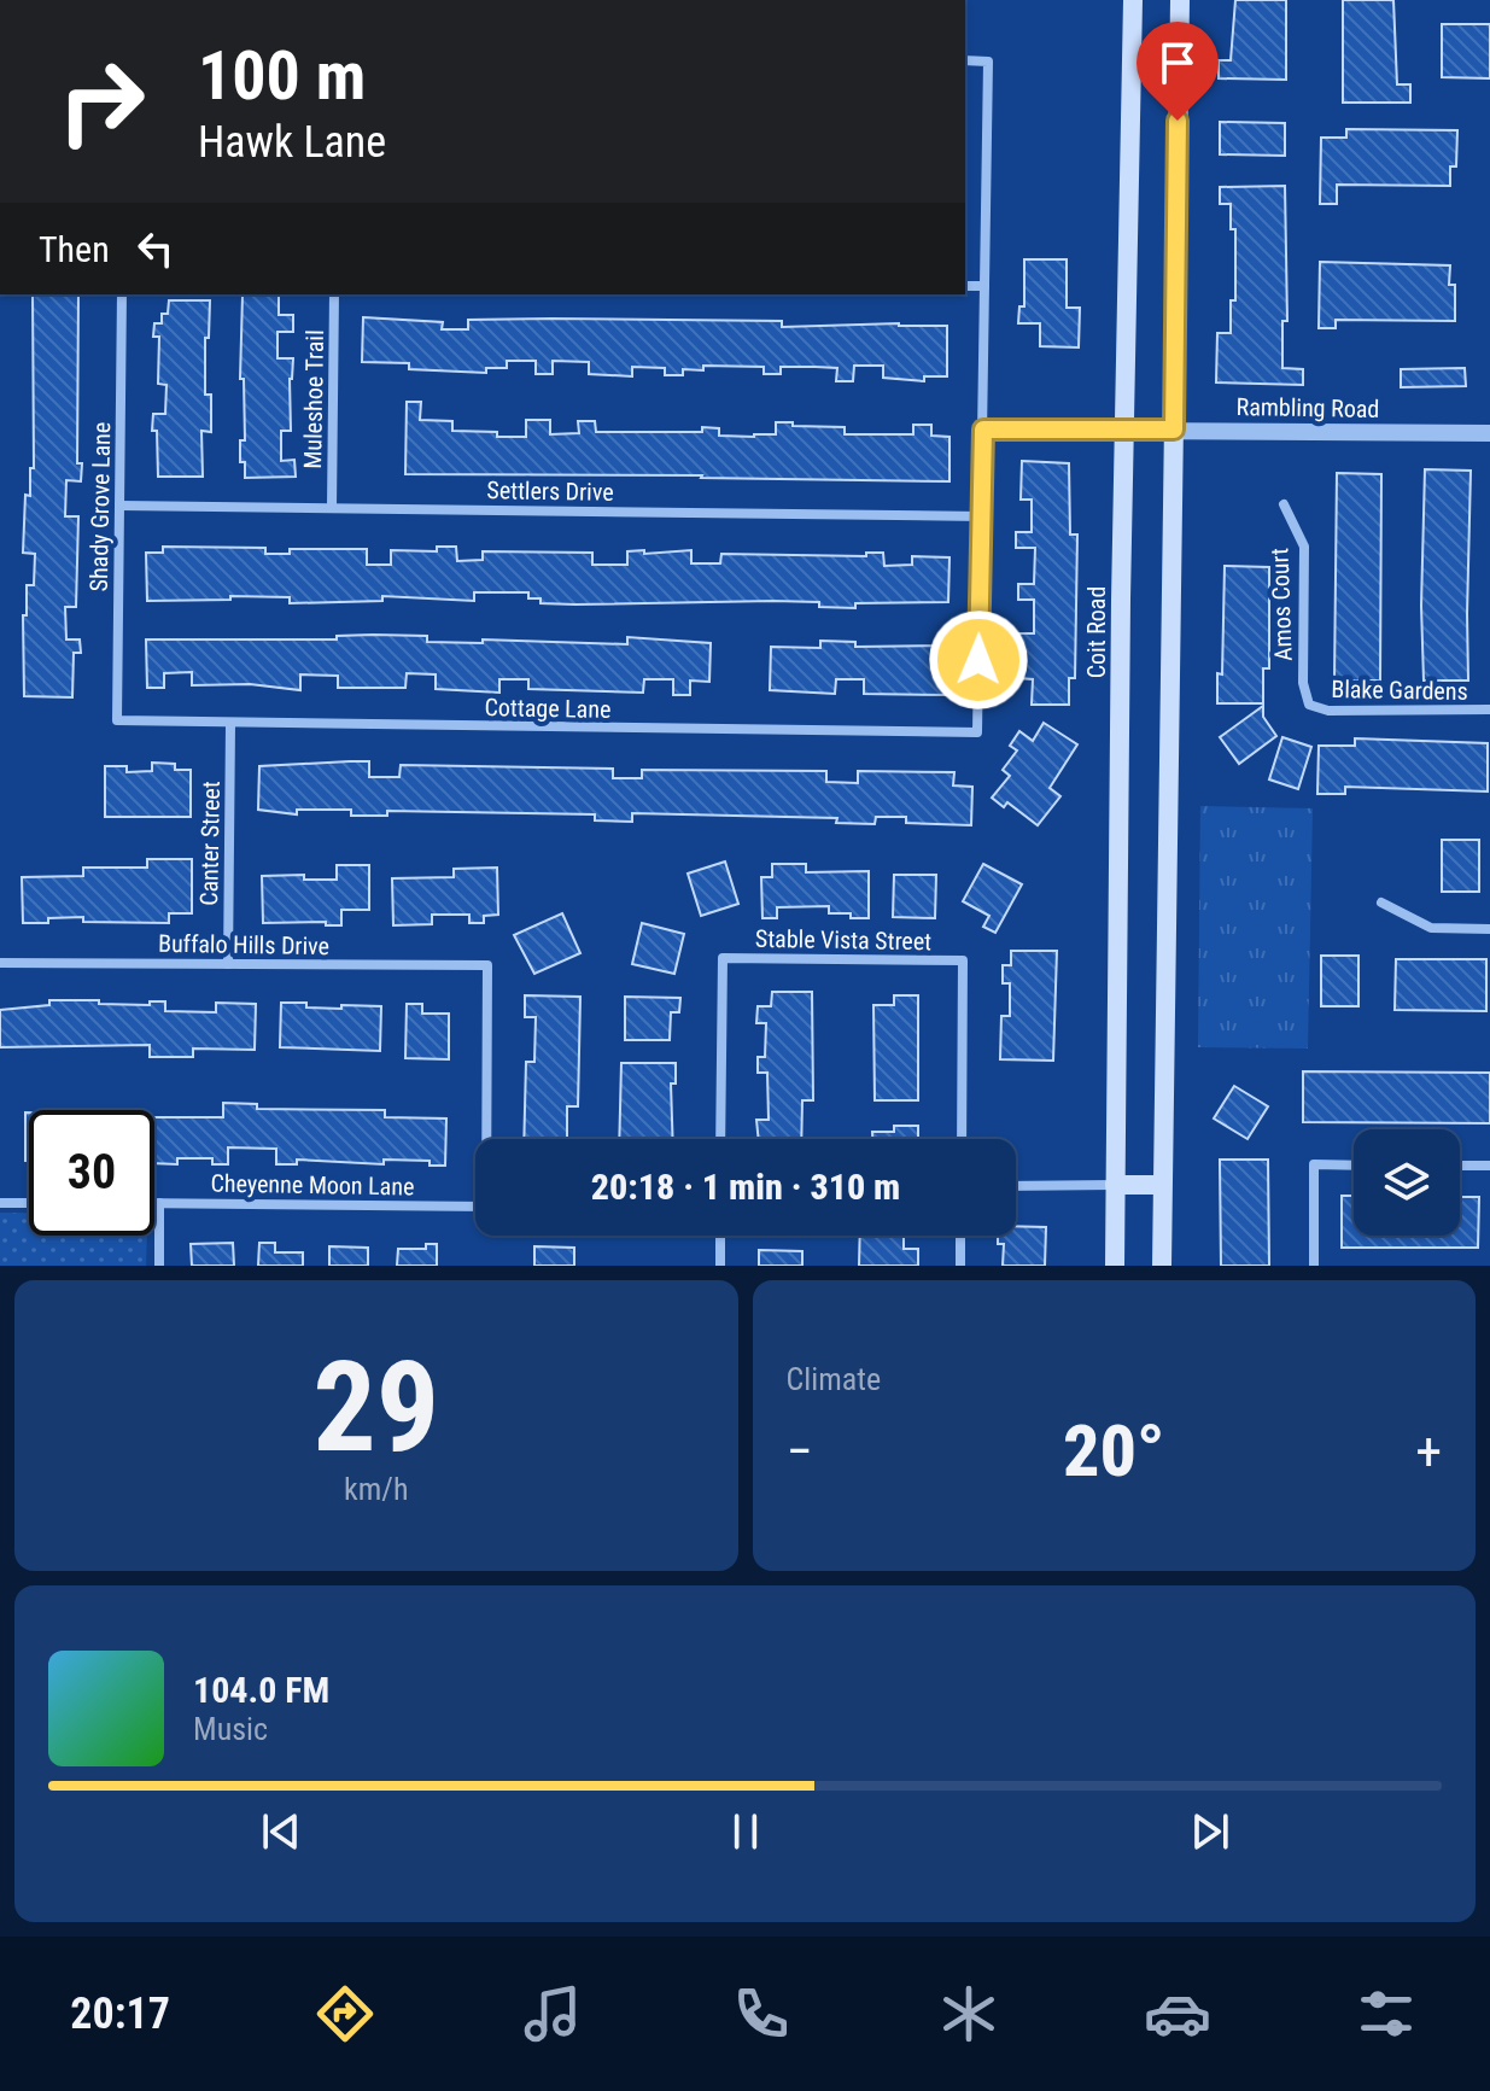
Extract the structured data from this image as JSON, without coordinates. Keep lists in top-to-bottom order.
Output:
{
  "streets": {
    "main road": ["Coit Road"],
    "street": [
      "Muleshoe Trail",
      "Rambling Road",
      "Settlers Drive",
      "Shady Grove Lane",
      "Amos Court",
      "Blake Gardens",
      "Cottage Lane",
      "Canter Street",
      "Stable Vista Street",
      "Buffalo Hills Drive",
      "Cheyenne Moon Lane"
    ]
  },
  "crossings": [
    ["Muleshoe Trail", "Settlers Drive"],
    ["Rambling Road", "Coit Road"],
    ["Settlers Drive", "Shady Grove Lane"],
    ["Settlers Drive", "Cottage Lane"],
    ["Shady Grove Lane", "Cottage Lane"],
    ["Amos Court", "Blake Gardens"],
    ["Cottage Lane", "Canter Street"],
    ["Canter Street", "Buffalo Hills Drive"]
  ],
  "page": {
    "turn": ["100 m", "Hawk Lane"],
    "then": "Then",
    "limit": "30",
    "trip": "20:18 · 1 min · 310 m",
    "tile": [
      ["29", "km/h"],
      "Climate"
    ],
    "heat": ["−", "20°", "+"],
    "song": ["104.0 FM", "Music"],
    "tabs": "20:17"
  }
}
